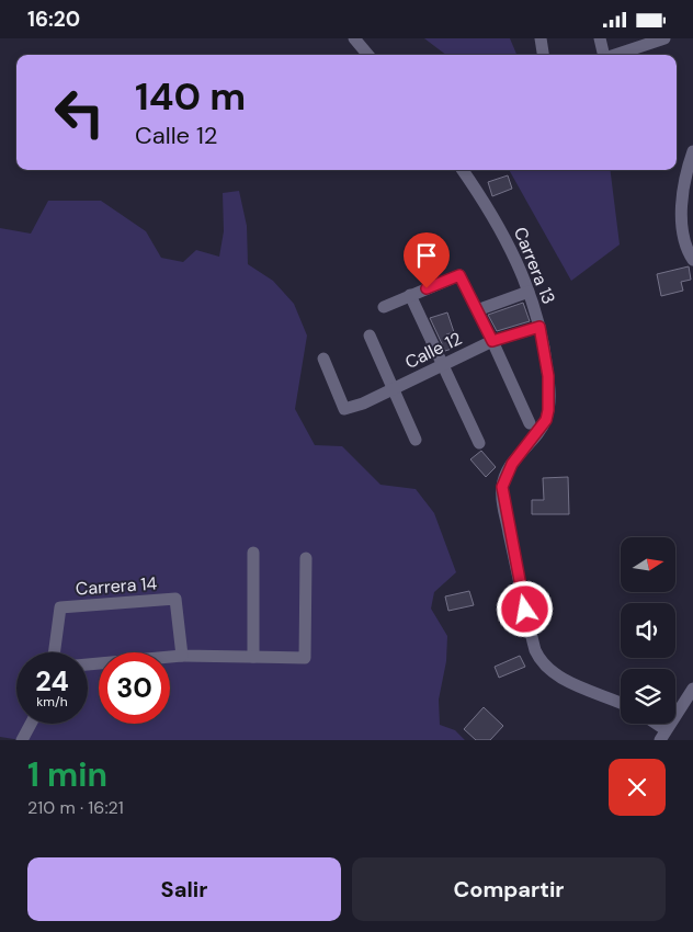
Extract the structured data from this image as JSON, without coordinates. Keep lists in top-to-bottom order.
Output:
{
  "streets": {
    "street": ["Carrera 13", "Calle 12", "Carrera 14"]
  },
  "crossings": [
    ["Carrera 13", "Calle 12"]
  ],
  "north": "right",
  "page": {
    "status": "16:20",
    "turn": ["140 m", "Calle 12"],
    "speed": "24 km/h",
    "limit": "30",
    "heading": ["1 min", "210 m · 16:21"],
    "buttons": ["Salir", "Compartir"]
  }
}
